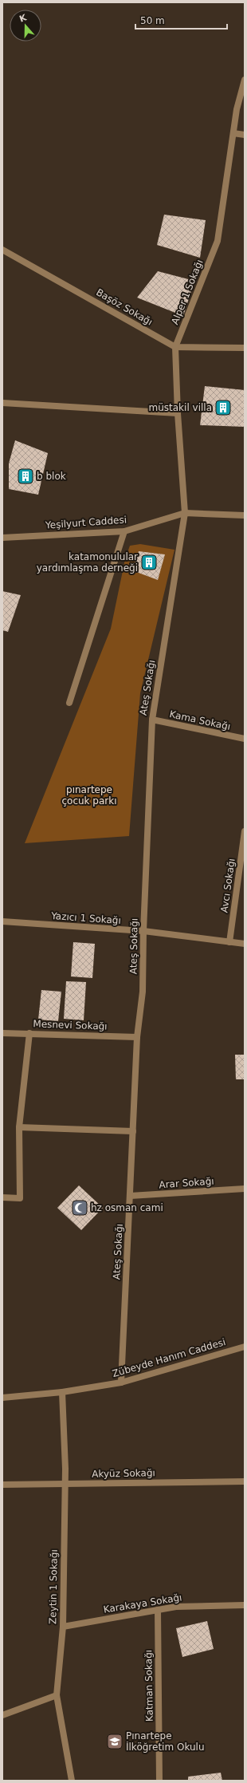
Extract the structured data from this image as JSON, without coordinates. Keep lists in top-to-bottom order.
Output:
{
  "streets": {
    "street": [
      "Alper 1 Sokağı",
      "Başöz Sokağı",
      "Yeşilyurt Caddesi",
      "Ateş Sokağı",
      "Kama Sokağı",
      "Avcı Sokağı",
      "Yazıcı 1 Sokağı",
      "Mesnevi Sokağı",
      "Arar Sokağı",
      "Zübeyde Hanım Caddesi",
      "Akyüz Sokağı",
      "Zeytin 1 Sokağı",
      "Karakaya Sokağı",
      "Katman Sokağı"
    ]
  },
  "crossings": [
    ["Alper 1 Sokağı", "Başöz Sokağı"],
    ["Alper 1 Sokağı", "Yeşilyurt Caddesi"],
    ["Alper 1 Sokağı", "Ateş Sokağı"],
    ["Yeşilyurt Caddesi", "Ateş Sokağı"],
    ["Ateş Sokağı", "Kama Sokağı"],
    ["Ateş Sokağı", "Yazıcı 1 Sokağı"],
    ["Ateş Sokağı", "Mesnevi Sokağı"],
    ["Ateş Sokağı", "Arar Sokağı"],
    ["Ateş Sokağı", "Zübeyde Hanım Caddesi"],
    ["Avcı Sokağı", "Yazıcı 1 Sokağı"],
    ["Zübeyde Hanım Caddesi", "Zeytin 1 Sokağı"],
    ["Akyüz Sokağı", "Zeytin 1 Sokağı"],
    ["Zeytin 1 Sokağı", "Karakaya Sokağı"],
    ["Karakaya Sokağı", "Katman Sokağı"]
  ],
  "parks": ["pınartepe çocuk parkı"],
  "places": {
    "building": ["müstakil villa", "b blok", "katamonulular yardımlaşma derneği"],
    "mosque": ["hz osman cami"],
    "school or university": ["Pınartepe İlköğretim Okulu"]
  },
  "scale_bar": "50 m",
  "north": "top"
}
